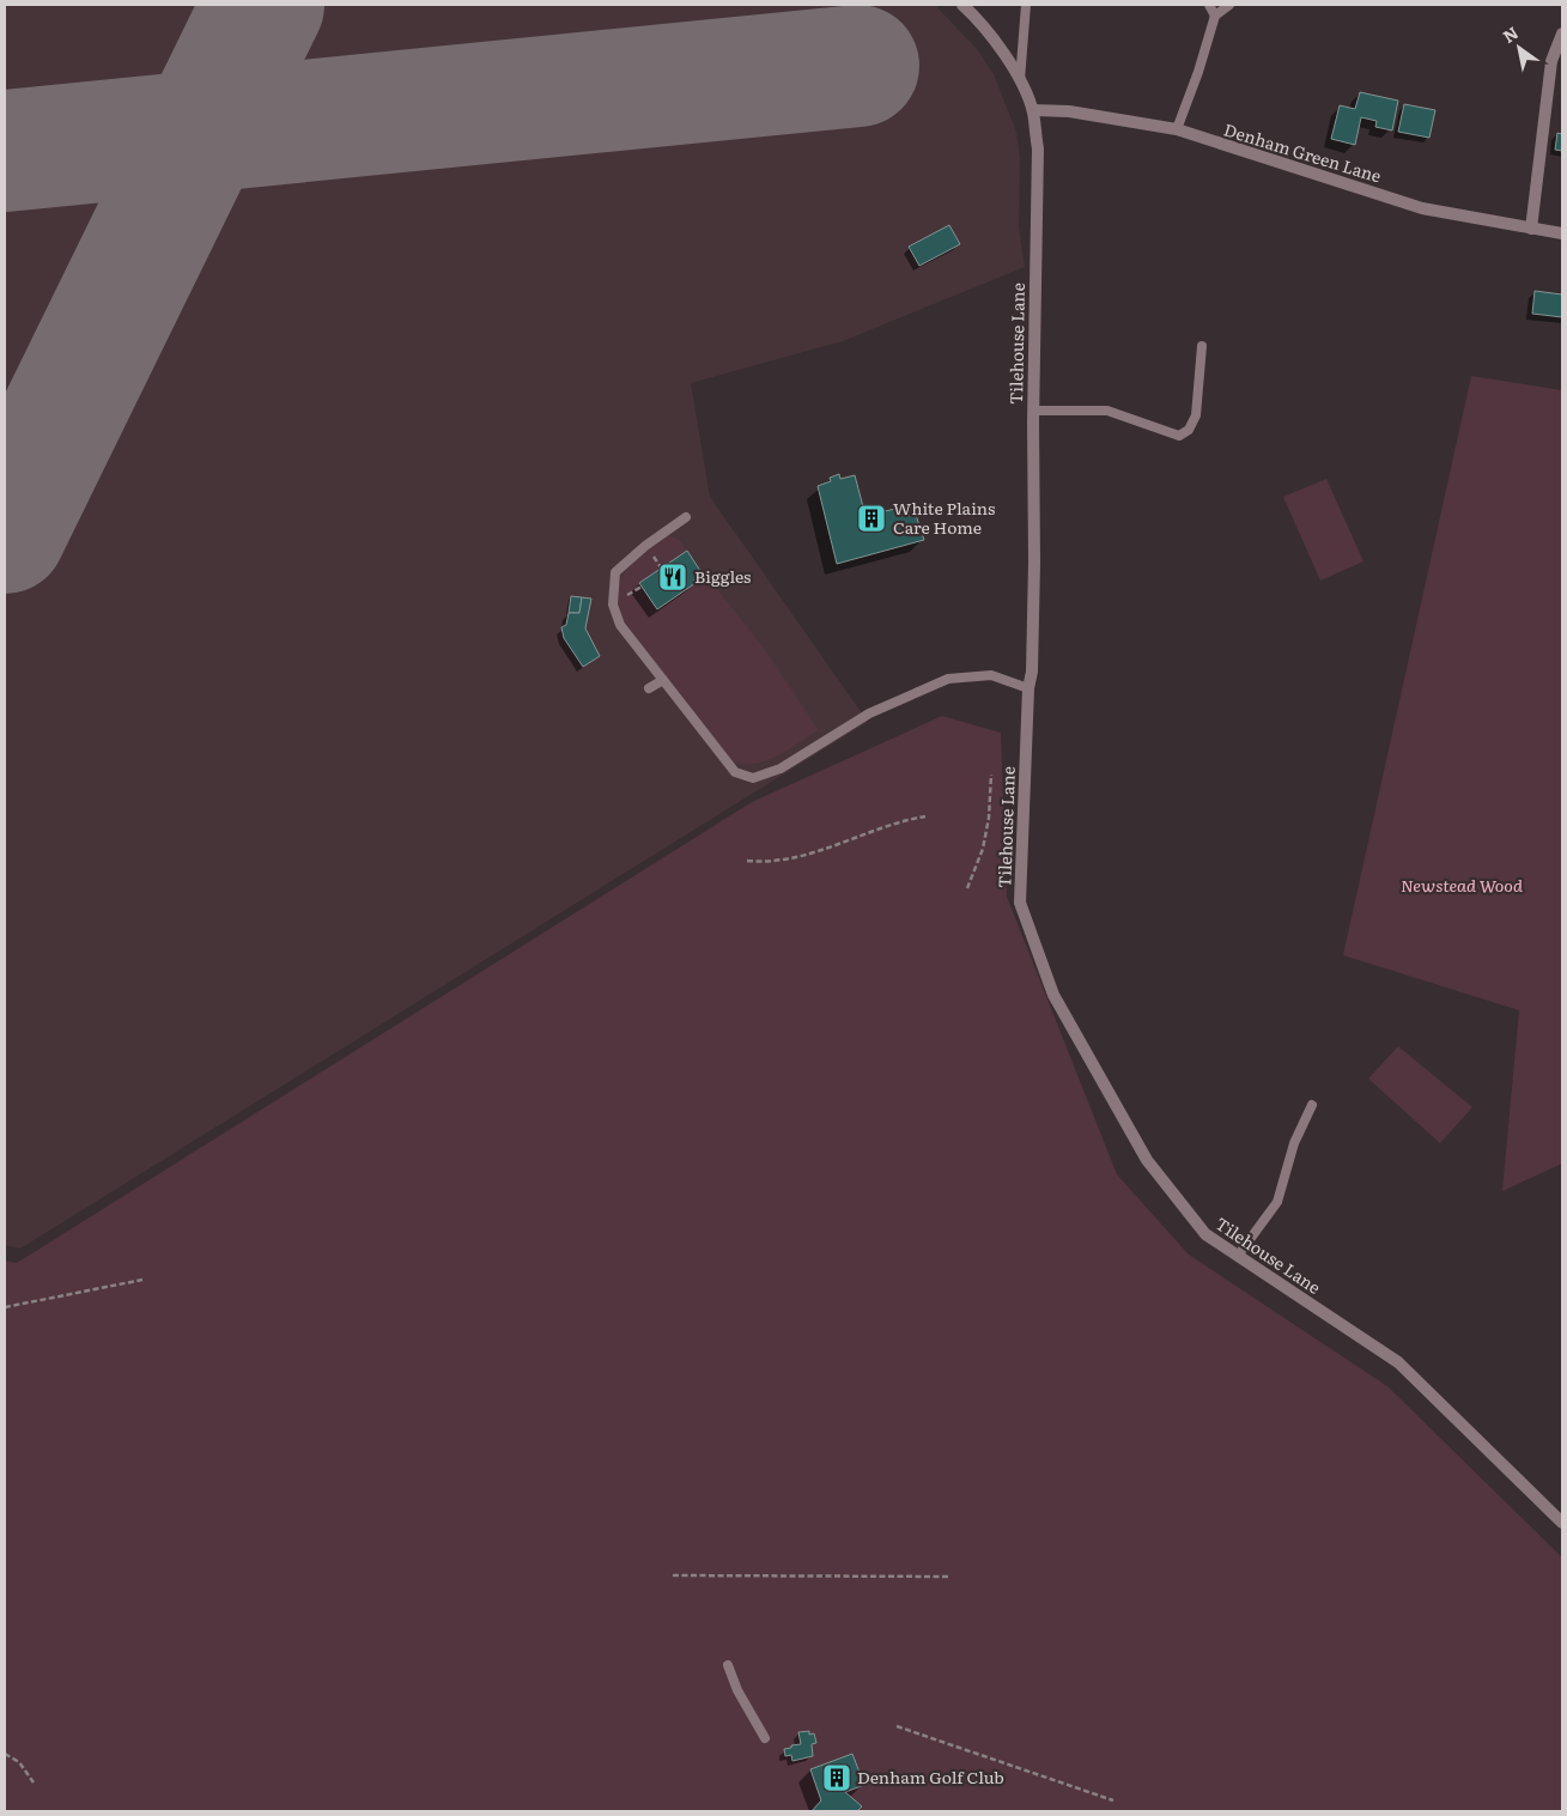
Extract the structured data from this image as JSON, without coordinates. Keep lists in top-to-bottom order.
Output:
{
  "streets": {
    "street": ["Denham Green Lane", "Tilehouse Lane"]
  },
  "crossings": [
    ["Denham Green Lane", "Tilehouse Lane"]
  ],
  "parks": ["Newstead Wood"],
  "places": {
    "building": ["White Plains Care Home", "Denham Golf Club"],
    "restaurant": ["Biggles"]
  },
  "north": "top left"
}
